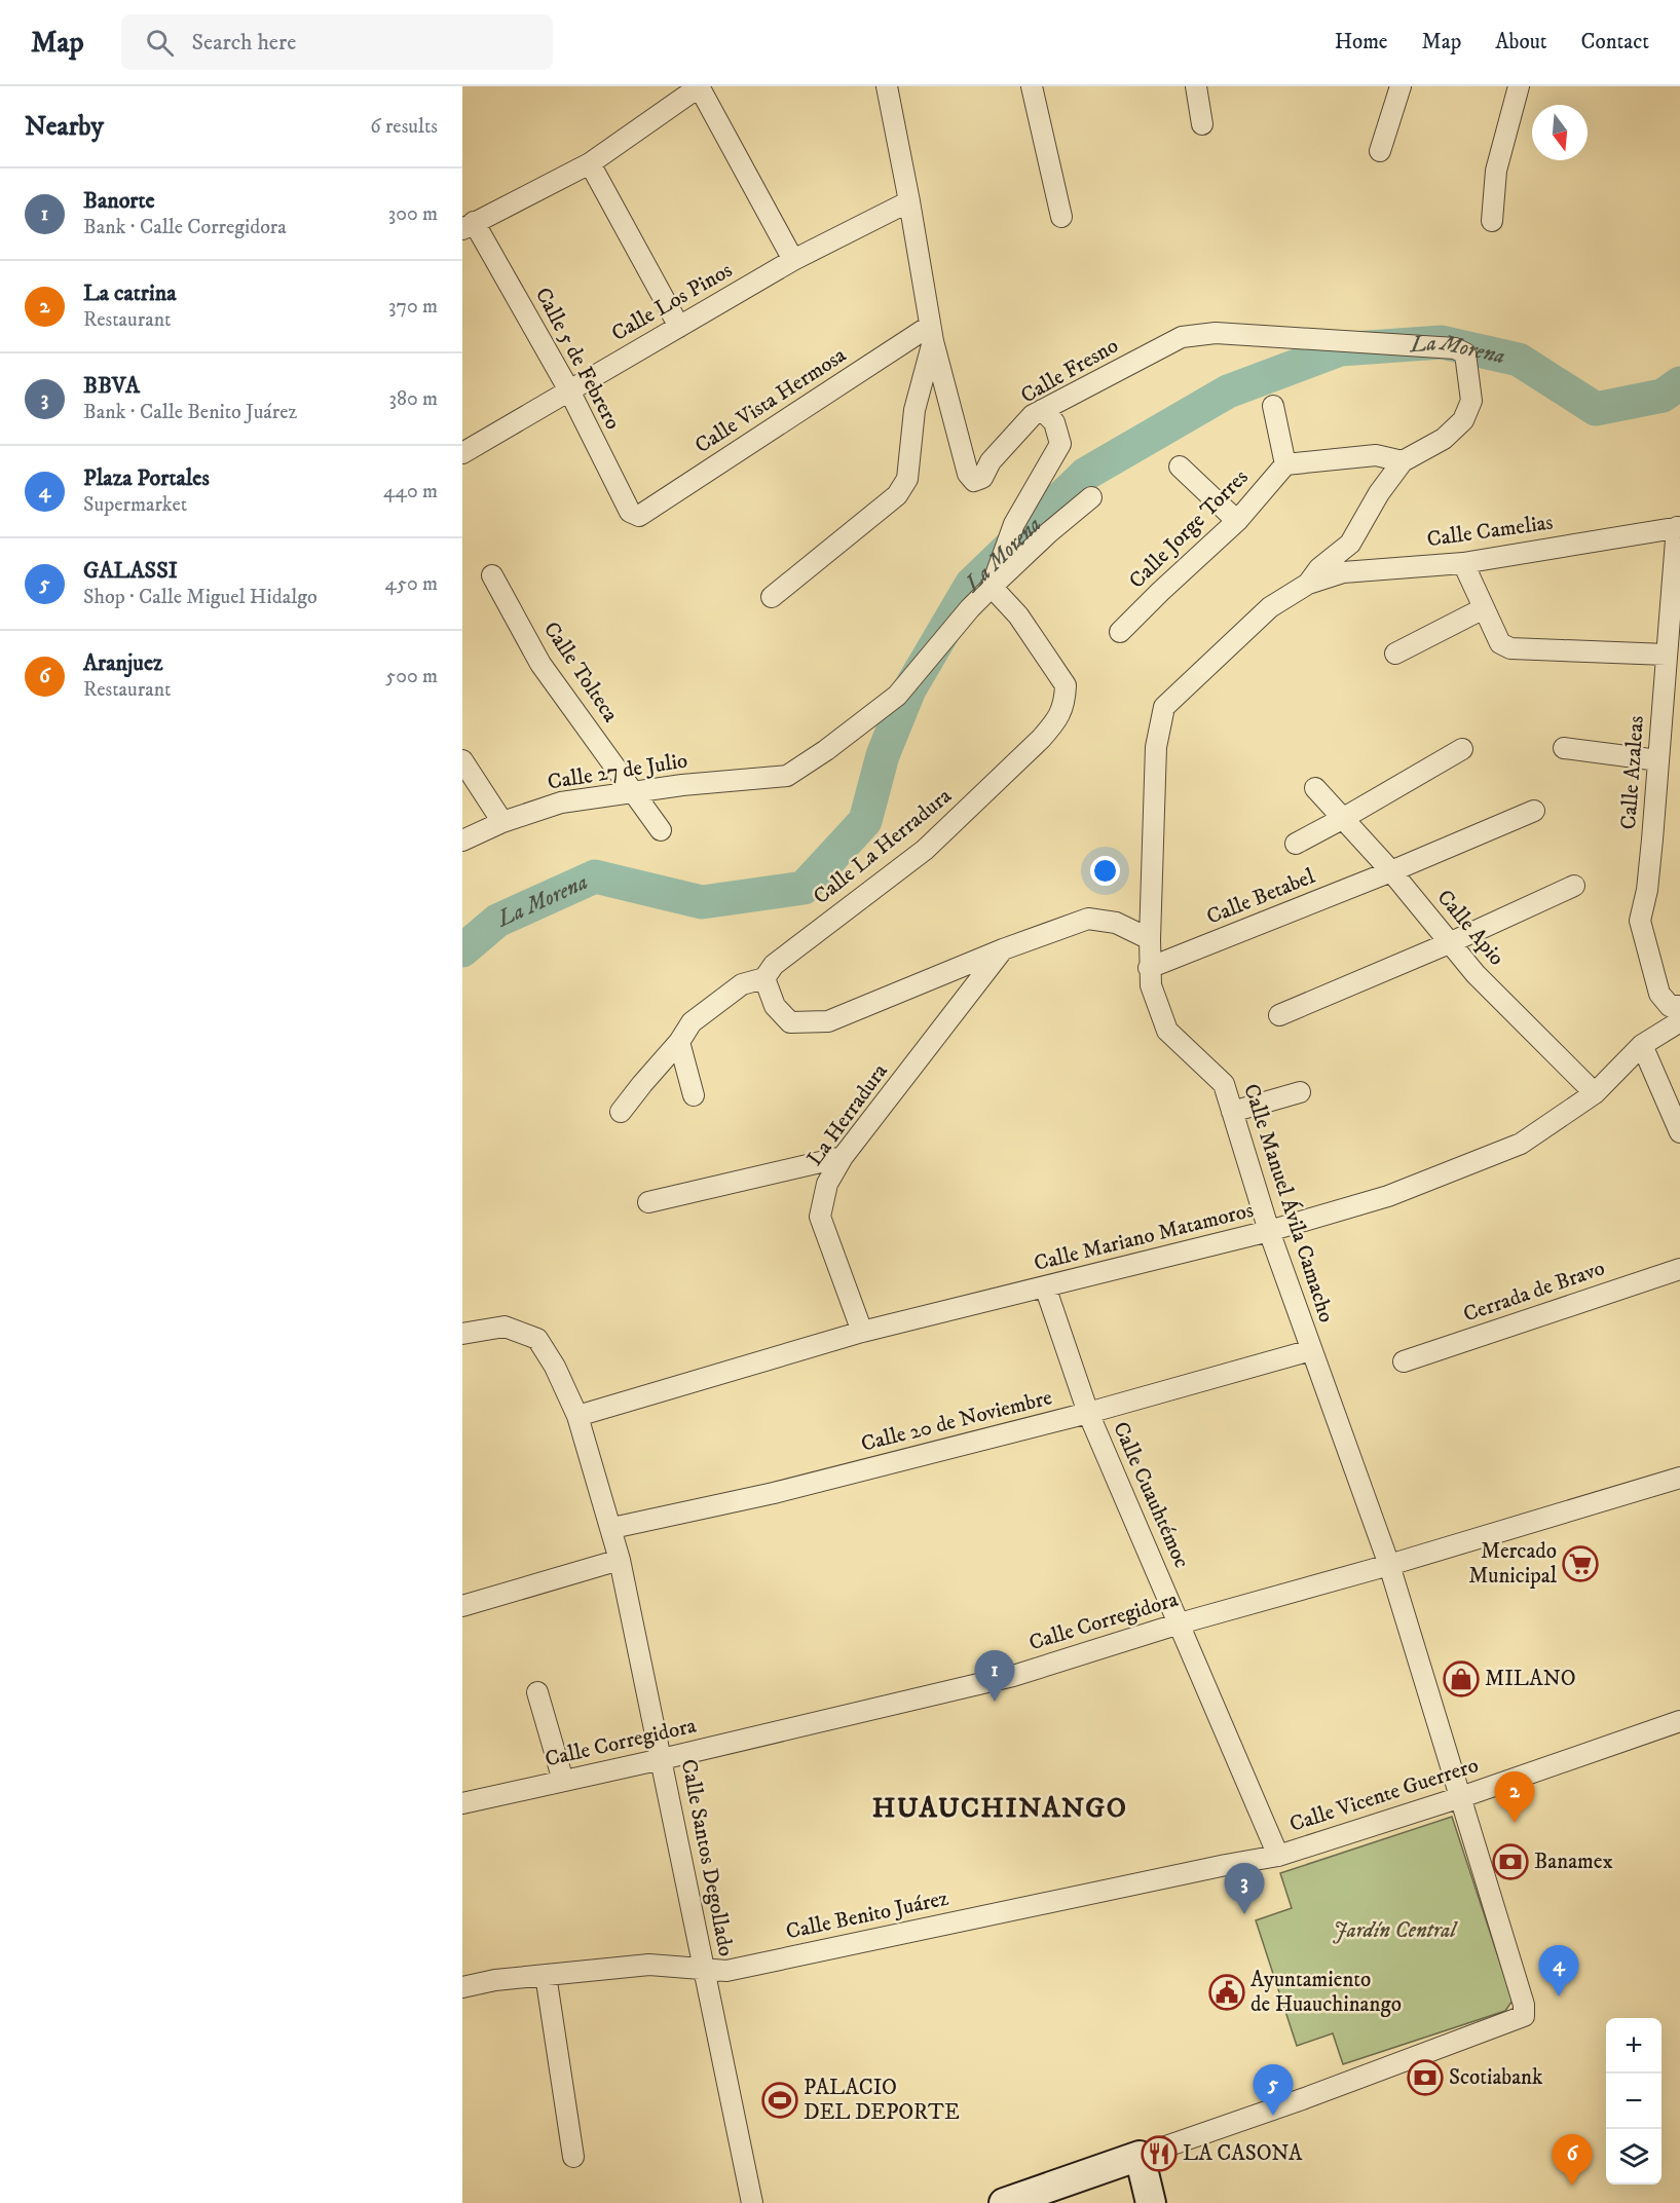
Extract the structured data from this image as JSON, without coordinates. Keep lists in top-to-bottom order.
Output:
{
  "streets": {
    "street": [
      "Calle Los Pinos",
      "Calle 5 de Febrero",
      "Calle Fresno",
      "Calle Vista Hermosa",
      "Calle Jorge Torres",
      "Calle Camelias",
      "Calle Tolteca",
      "Calle 27 de Julio",
      "Calle Azaleas",
      "Calle La Herradura",
      "Calle Betabel",
      "Calle Apio",
      "La Herradura",
      "Calle Manuel Ávila Camacho",
      "Calle Mariano Matamoros",
      "Cerrada de Bravo",
      "Calle 20 de Noviembre",
      "Calle Cuauhtémoc",
      "Calle Corregidora",
      "Calle Vicente Guerrero",
      "Calle Santos Degollado",
      "Calle Benito Juárez"
    ]
  },
  "crossings": [
    ["Calle Los Pinos", "Calle 5 de Febrero"],
    ["Calle Los Pinos", "Calle Fresno"],
    ["Calle 5 de Febrero", "Calle Vista Hermosa"],
    ["Calle Fresno", "Calle Vista Hermosa"],
    ["Calle Camelias", "Calle Azaleas"],
    ["Calle Camelias", "Calle Manuel Ávila Camacho"],
    ["Calle Tolteca", "Calle 27 de Julio"],
    ["Calle 27 de Julio", "Calle La Herradura"],
    ["Calle Betabel", "Calle Apio"],
    ["Calle Betabel", "Calle Manuel Ávila Camacho"],
    ["Calle Apio", "Calle Mariano Matamoros"],
    ["La Herradura", "Calle Mariano Matamoros"],
    ["Calle Manuel Ávila Camacho", "Calle Mariano Matamoros"],
    ["Calle Manuel Ávila Camacho", "Calle 20 de Noviembre"],
    ["Calle Manuel Ávila Camacho", "Calle Corregidora"],
    ["Calle Manuel Ávila Camacho", "Calle Vicente Guerrero"],
    ["Calle Mariano Matamoros", "Calle Cuauhtémoc"],
    ["Calle Mariano Matamoros", "Calle Santos Degollado"],
    ["Calle 20 de Noviembre", "Calle Cuauhtémoc"],
    ["Calle 20 de Noviembre", "Calle Santos Degollado"],
    ["Calle Cuauhtémoc", "Calle Corregidora"],
    ["Calle Cuauhtémoc", "Calle Vicente Guerrero"],
    ["Calle Cuauhtémoc", "Calle Benito Juárez"],
    ["Calle Corregidora", "Calle Santos Degollado"],
    ["Calle Vicente Guerrero", "Calle Benito Juárez"],
    ["Calle Santos Degollado", "Calle Benito Juárez"]
  ],
  "districts": ["HUAUCHINANGO"],
  "water": ["La Morena"],
  "parks": ["Jardín Central"],
  "places": {
    "supermarket": ["Mercado Municipal"],
    "shop": ["MILANO"],
    "bank": ["Banamex", "Scotiabank"],
    "public building": ["Ayuntamiento de Huauchinango"],
    "sports": ["PALACIO DEL DEPORTE"],
    "restaurant": ["LA CASONA"]
  },
  "north": "bottom",
  "page": {
    "header": "Map",
    "search": "Search here",
    "nav": [
      "Home",
      "Map",
      "About",
      "Contact"
    ],
    "heading": ["Nearby", "6 results"],
    "list": [
      {
        "mark": "1",
        "name": "Banorte",
        "note": "Bank · Calle Corregidora",
        "value": "300 m"
      },
      {
        "mark": "2",
        "name": "La catrina",
        "note": "Restaurant",
        "value": "370 m"
      },
      {
        "mark": "3",
        "name": "BBVA",
        "note": "Bank · Calle Benito Juárez",
        "value": "380 m"
      },
      {
        "mark": "4",
        "name": "Plaza Portales",
        "note": "Supermarket",
        "value": "440 m"
      },
      {
        "mark": "5",
        "name": "GALASSI",
        "note": "Shop · Calle Miguel Hidalgo",
        "value": "450 m"
      },
      {
        "mark": "6",
        "name": "Aranjuez",
        "note": "Restaurant",
        "value": "500 m"
      }
    ],
    "pins": [
      "1",
      "2",
      "3",
      "4",
      "5",
      "6"
    ],
    "map_buttons": ["+", "−"]
  }
}
